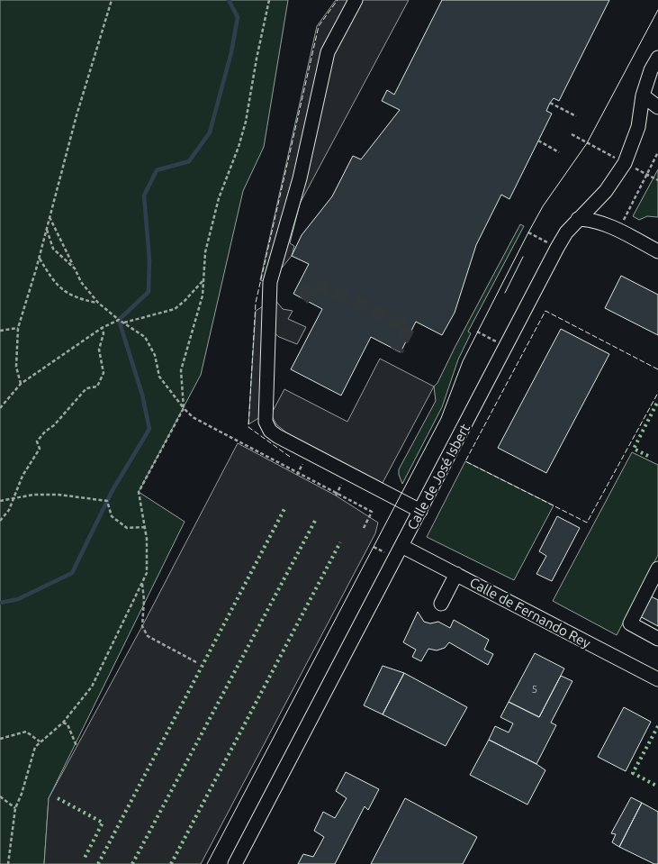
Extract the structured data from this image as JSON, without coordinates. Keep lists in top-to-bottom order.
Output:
{
  "streets": {
    "street": ["Calle de José Isbert", "Calle de Fernando Rey"]
  },
  "crossings": [
    ["Calle de José Isbert", "Calle de Fernando Rey"]
  ],
  "house_numbers": ["5"]
}
